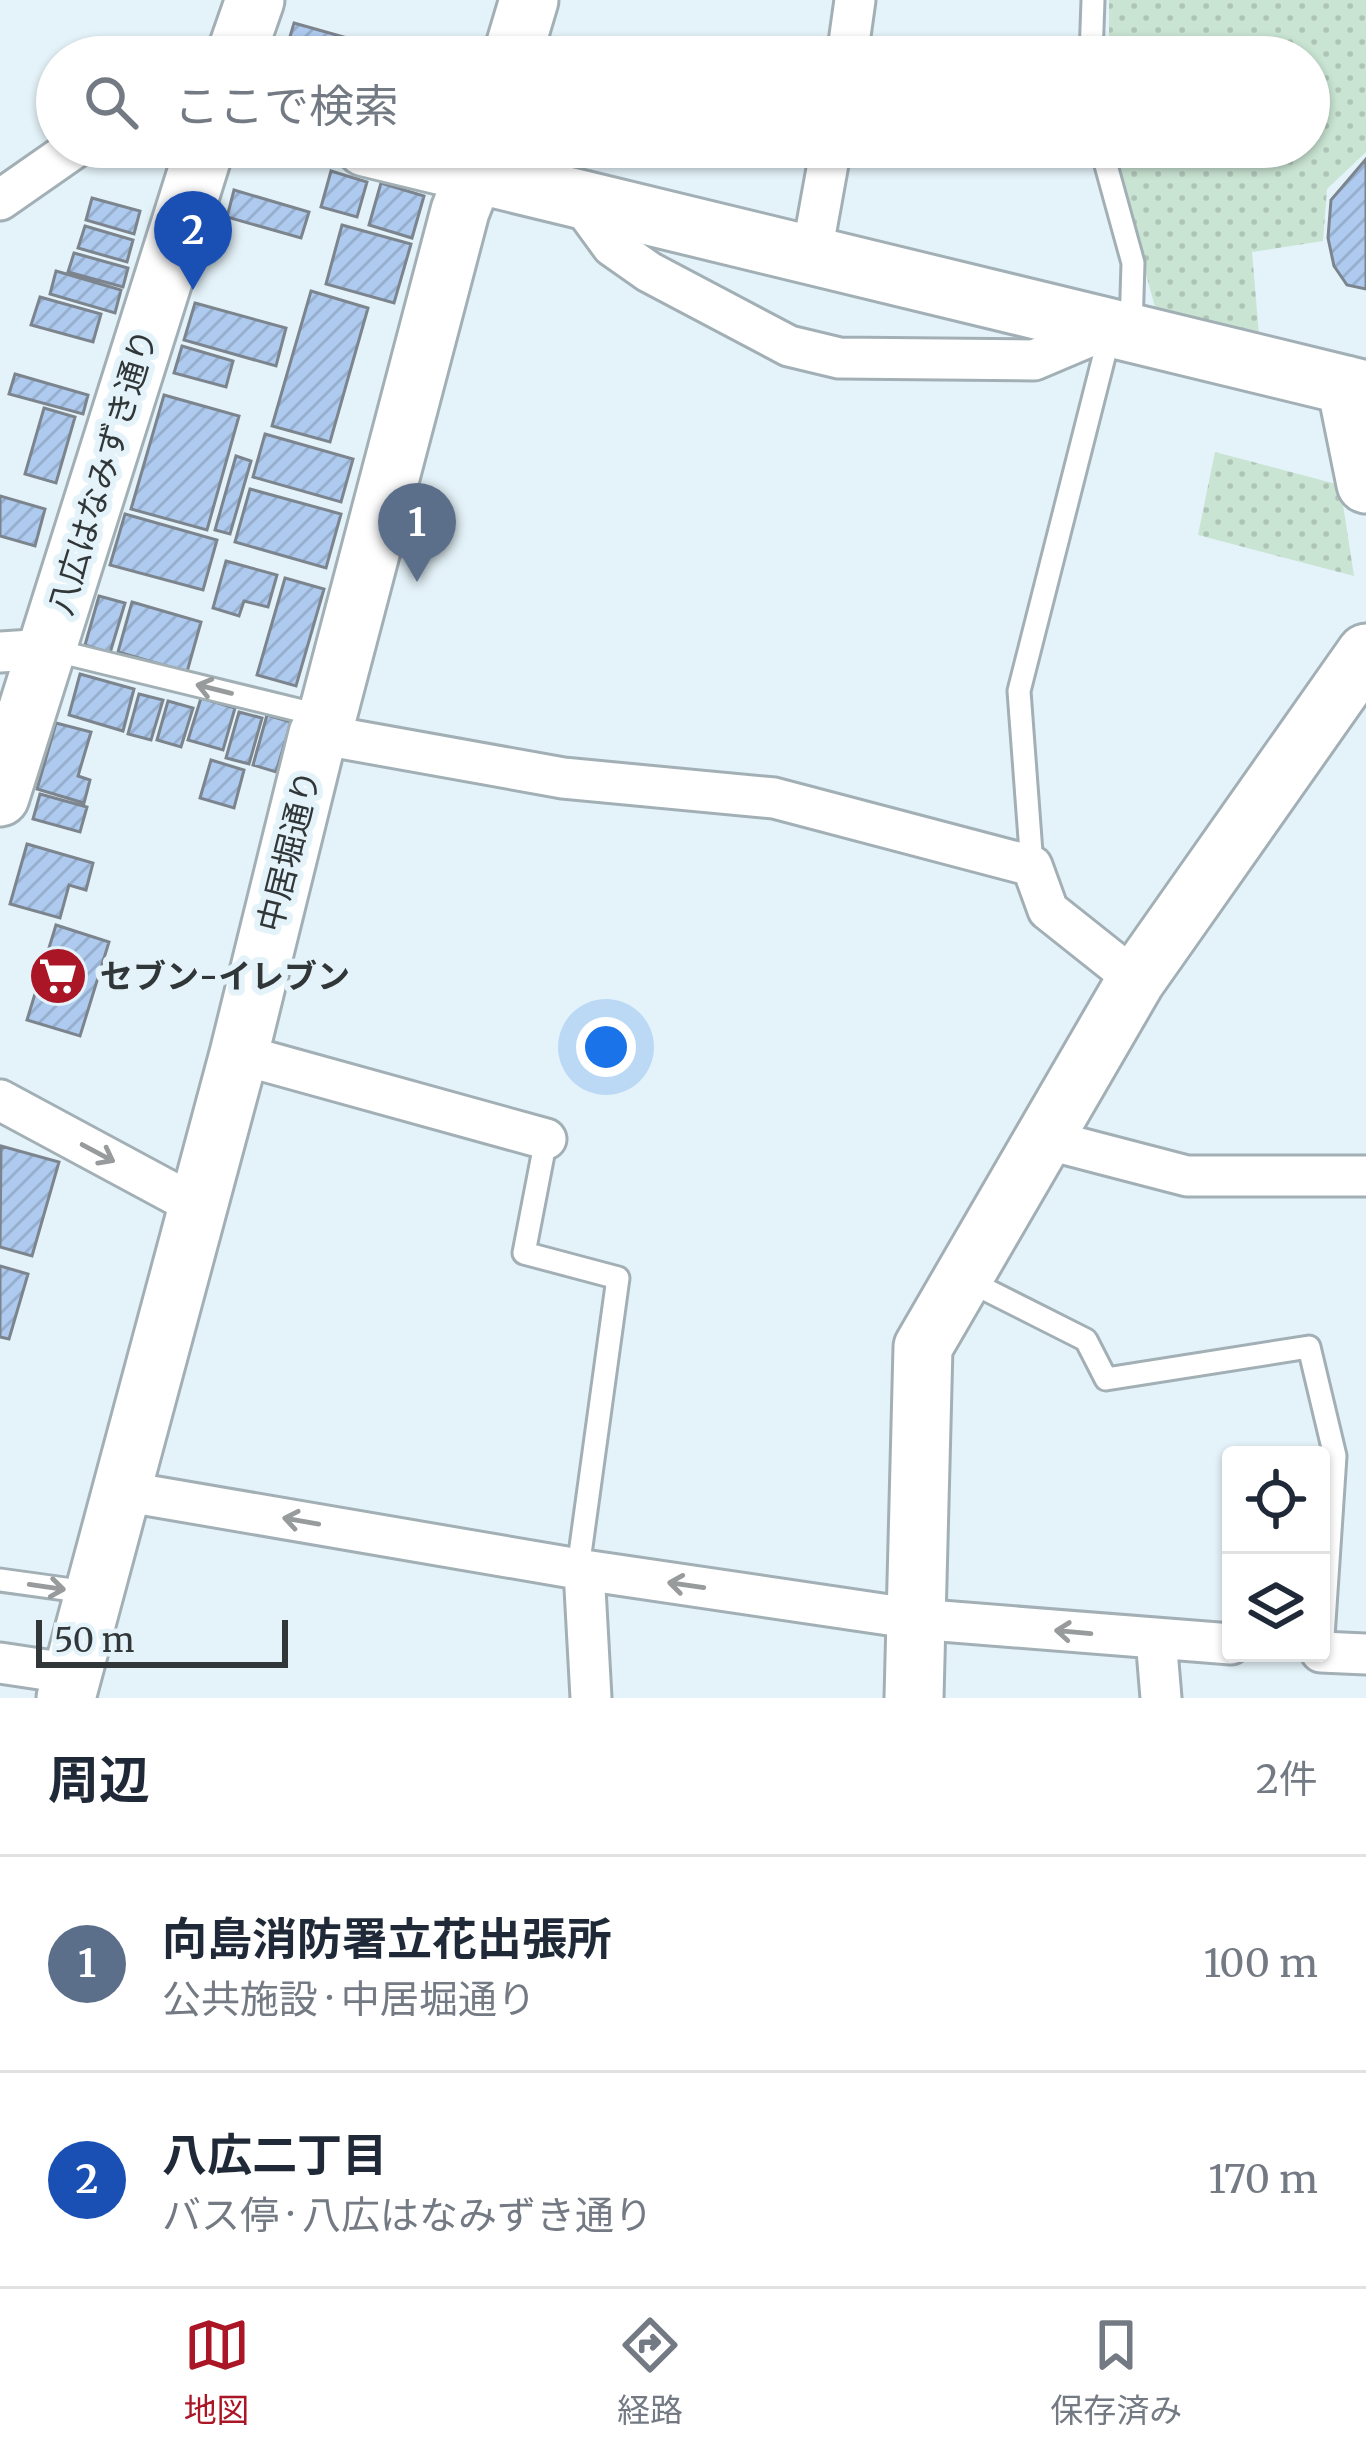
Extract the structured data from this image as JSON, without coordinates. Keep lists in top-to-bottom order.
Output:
{
  "streets": {
    "street": ["八広はなみずき通り", "中居堀通り"]
  },
  "places": {
    "supermarket": ["セブン-イレブン"]
  },
  "scale_bar": "50 m",
  "page": {
    "search": "ここで検索",
    "pins": ["2", "1"],
    "scale": "50 m",
    "heading": ["周辺", "2件"],
    "list": [
      {
        "mark": "1",
        "name": "向島消防署立花出張所",
        "note": "公共施設 · 中居堀通り",
        "value": "100 m"
      },
      {
        "mark": "2",
        "name": "八広二丁目",
        "note": "バス停 · 八広はなみずき通り",
        "value": "170 m"
      }
    ],
    "nav": ["地図", "経路", "保存済み"]
  }
}
